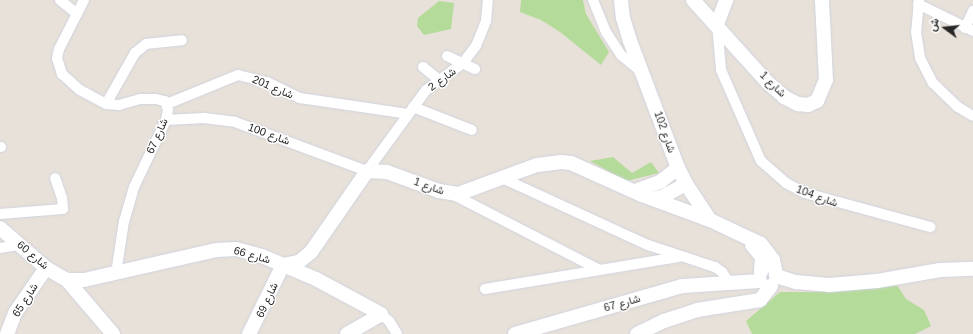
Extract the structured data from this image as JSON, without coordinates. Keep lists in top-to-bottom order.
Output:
{
  "streets": {
    "street": [
      "شارع 2",
      "شارع 1",
      "شارع 201",
      "شارع 102",
      "شارع 100",
      "شارع 67",
      "شارع 104",
      "شارع 60",
      "شارع 66",
      "شارع 65",
      "شارع 69"
    ]
  },
  "crossings": [
    ["شارع 2", "شارع 1"],
    ["شارع 2", "شارع 201"],
    ["شارع 2", "شارع 100"],
    ["شارع 1", "شارع 102"],
    ["شارع 1", "شارع 100"],
    ["شارع 1", "شارع 104"],
    ["شارع 201", "شارع 67"],
    ["شارع 102", "شارع 67"],
    ["شارع 100", "شارع 67"],
    ["شارع 67", "شارع 66"],
    ["شارع 60", "شارع 66"],
    ["شارع 60", "شارع 65"],
    ["شارع 66", "شارع 69"]
  ],
  "north": "left"
}
